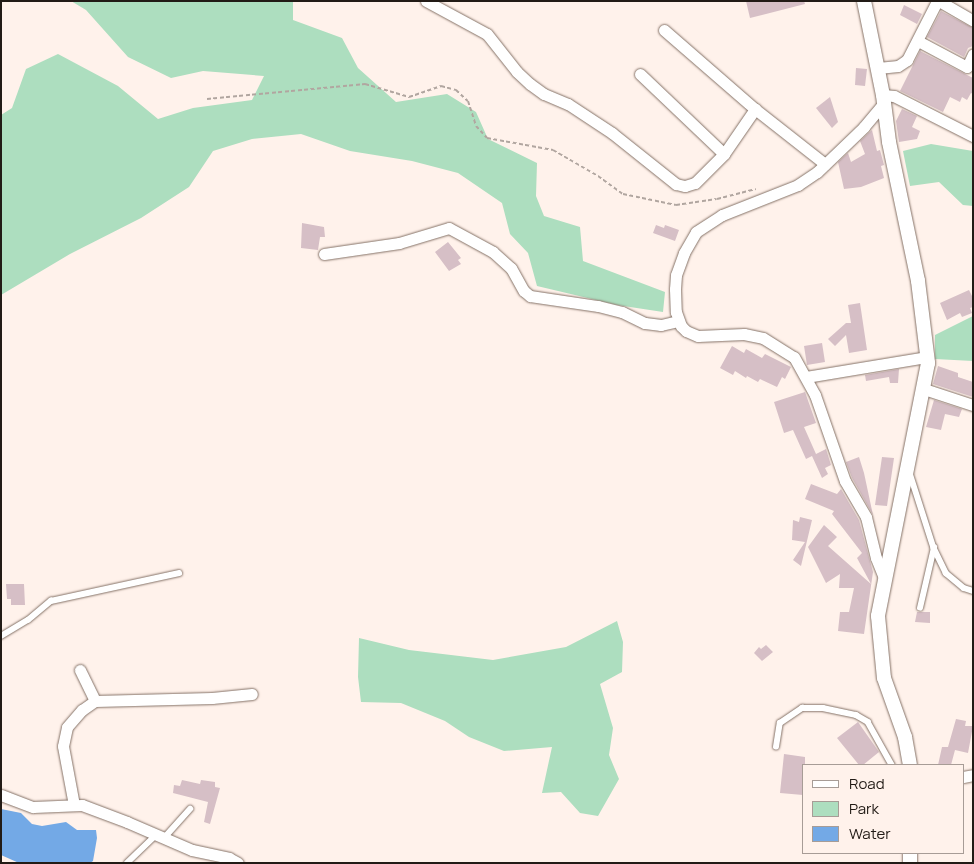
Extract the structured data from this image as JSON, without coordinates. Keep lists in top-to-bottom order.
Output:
{
  "legend": ["Road", "Park", "Water"]
}
